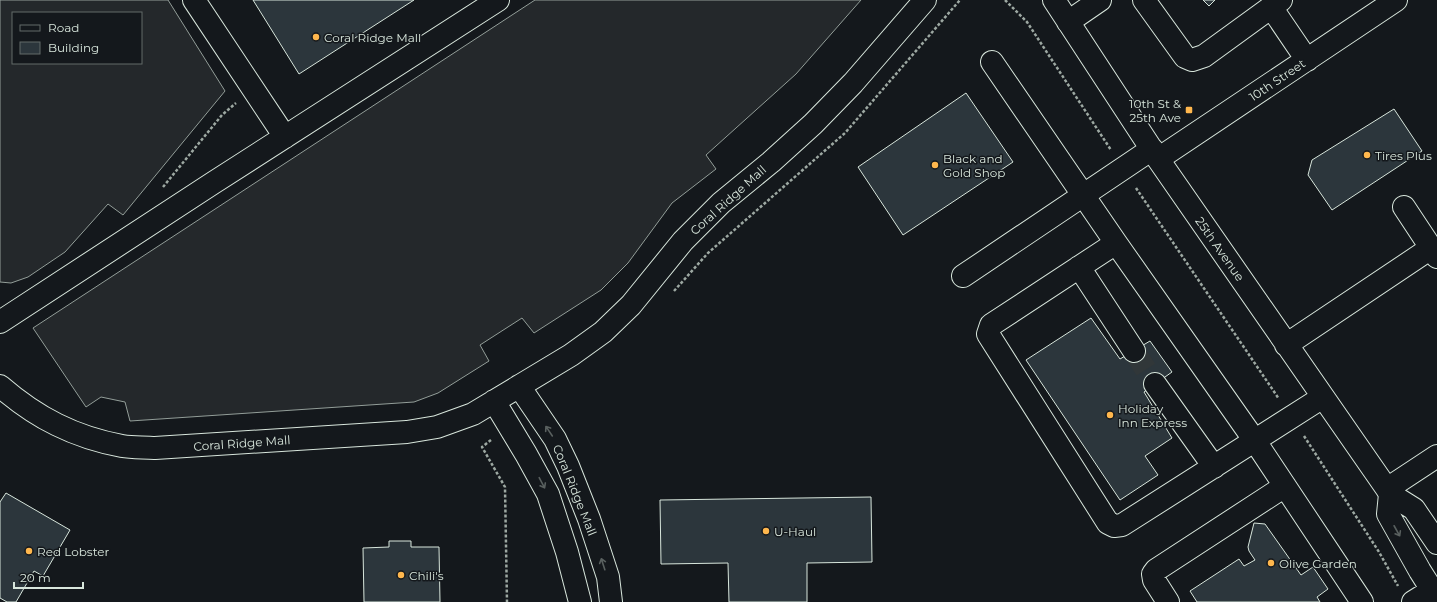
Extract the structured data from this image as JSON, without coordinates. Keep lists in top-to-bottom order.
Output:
{
  "streets": {
    "street": ["10th Street", "Coral Ridge Mall", "25th Avenue"]
  },
  "crossings": [
    ["10th Street", "25th Avenue"]
  ],
  "places": {
    "other": [
      "Coral Ridge Mall",
      "Tires Plus",
      "Black and Gold Shop",
      "Holiday Inn Express",
      "U-Haul",
      "Red Lobster",
      "Olive Garden",
      "Chili's"
    ],
    "transit": ["10th St & 25th Ave"]
  },
  "legend": ["Road", "Building"],
  "scale_bar": "20 m"
}
